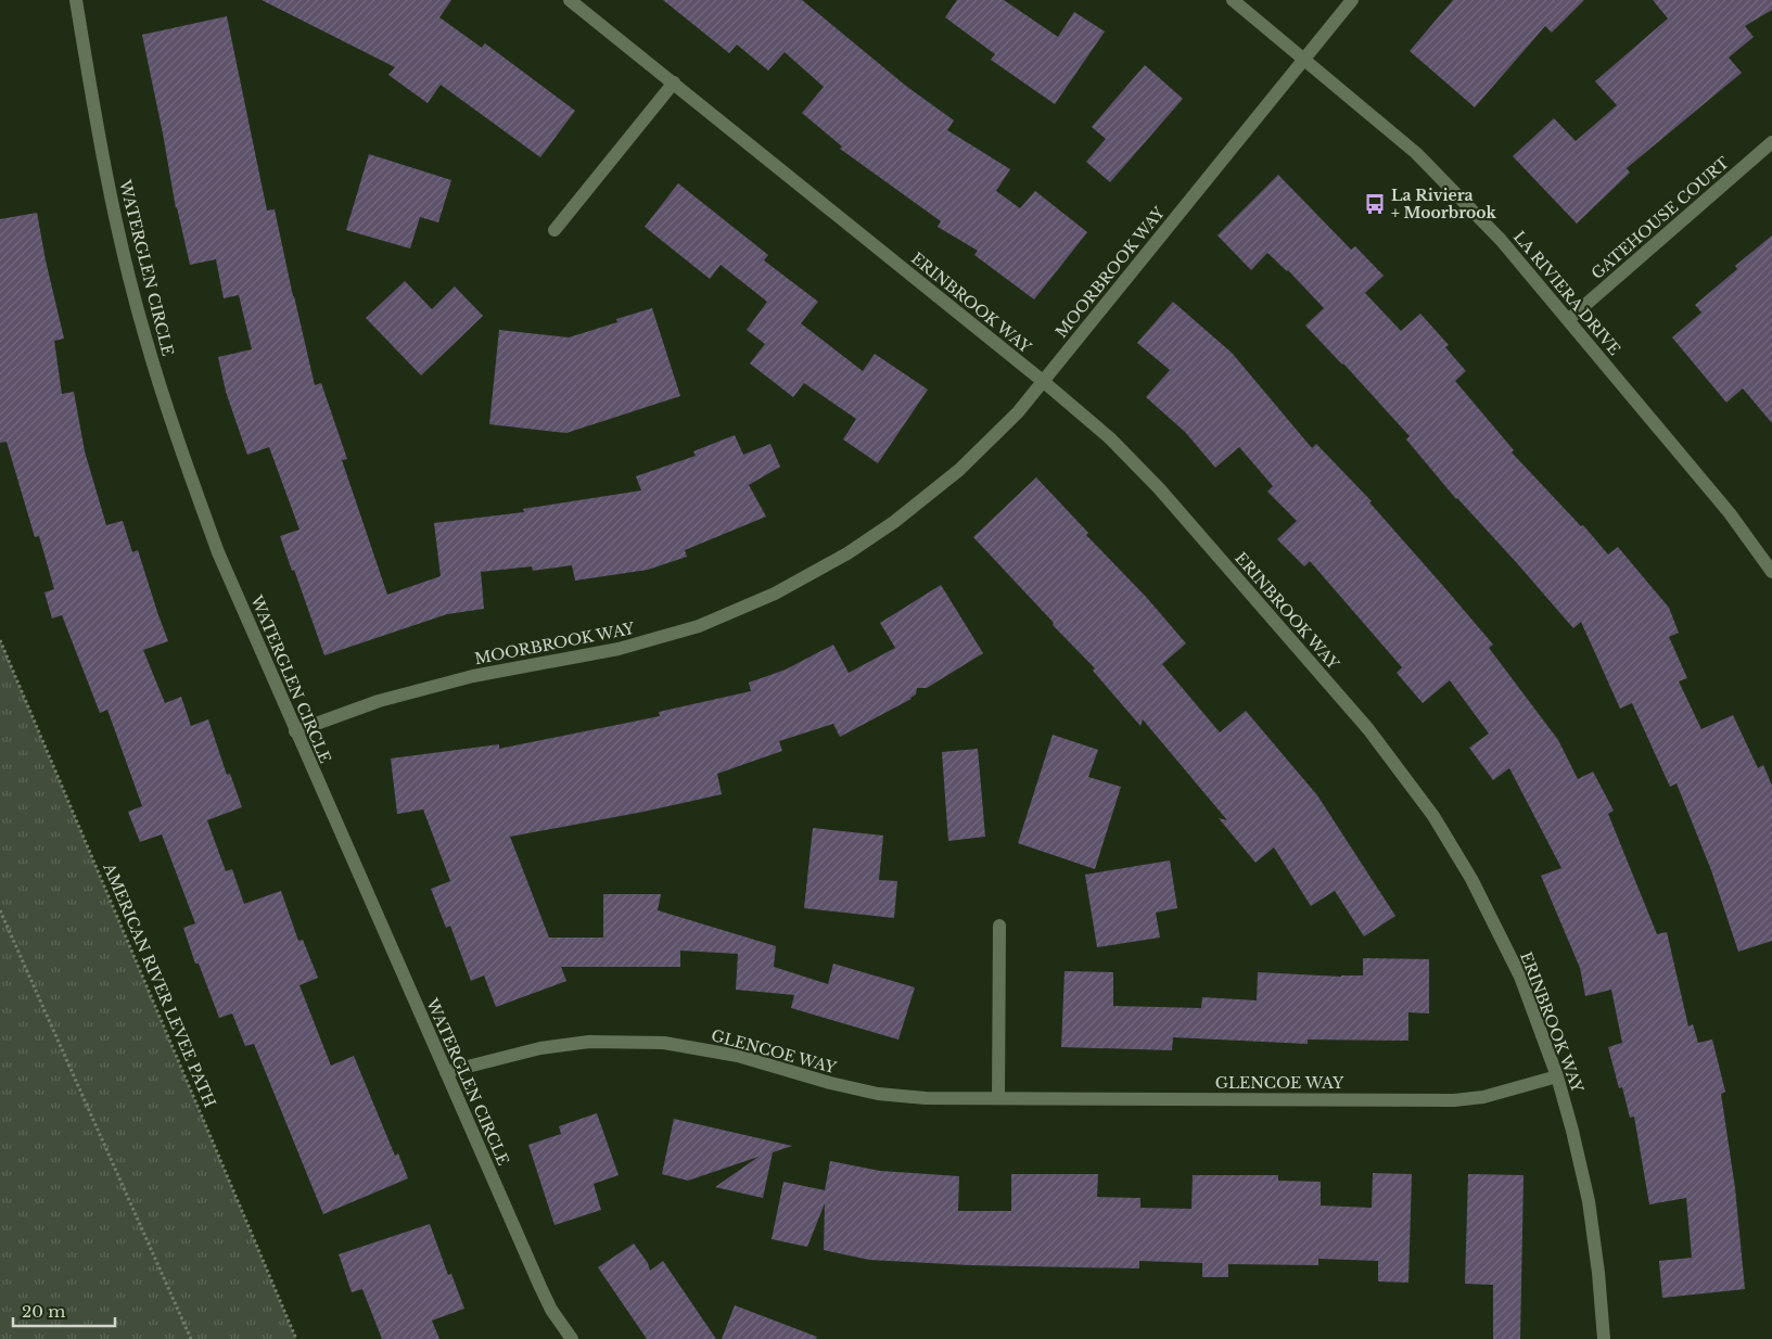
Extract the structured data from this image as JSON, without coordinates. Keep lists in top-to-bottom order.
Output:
{
  "streets": {
    "street": [
      "GATEHOUSE COURT",
      "WATERGLEN CIRCLE",
      "MOORBROOK WAY",
      "LA RIVIERA DRIVE",
      "ERINBROOK WAY",
      "GLENCOE WAY"
    ],
    "path": ["AMERICAN RIVER LEVEE PATH"]
  },
  "crossings": [
    ["GATEHOUSE COURT", "LA RIVIERA DRIVE"],
    ["WATERGLEN CIRCLE", "MOORBROOK WAY"],
    ["WATERGLEN CIRCLE", "GLENCOE WAY"],
    ["MOORBROOK WAY", "LA RIVIERA DRIVE"],
    ["MOORBROOK WAY", "ERINBROOK WAY"],
    ["ERINBROOK WAY", "GLENCOE WAY"]
  ],
  "places": {
    "bus stop": ["La Riviera + Moorbrook"]
  },
  "scale_bar": "20 m"
}
